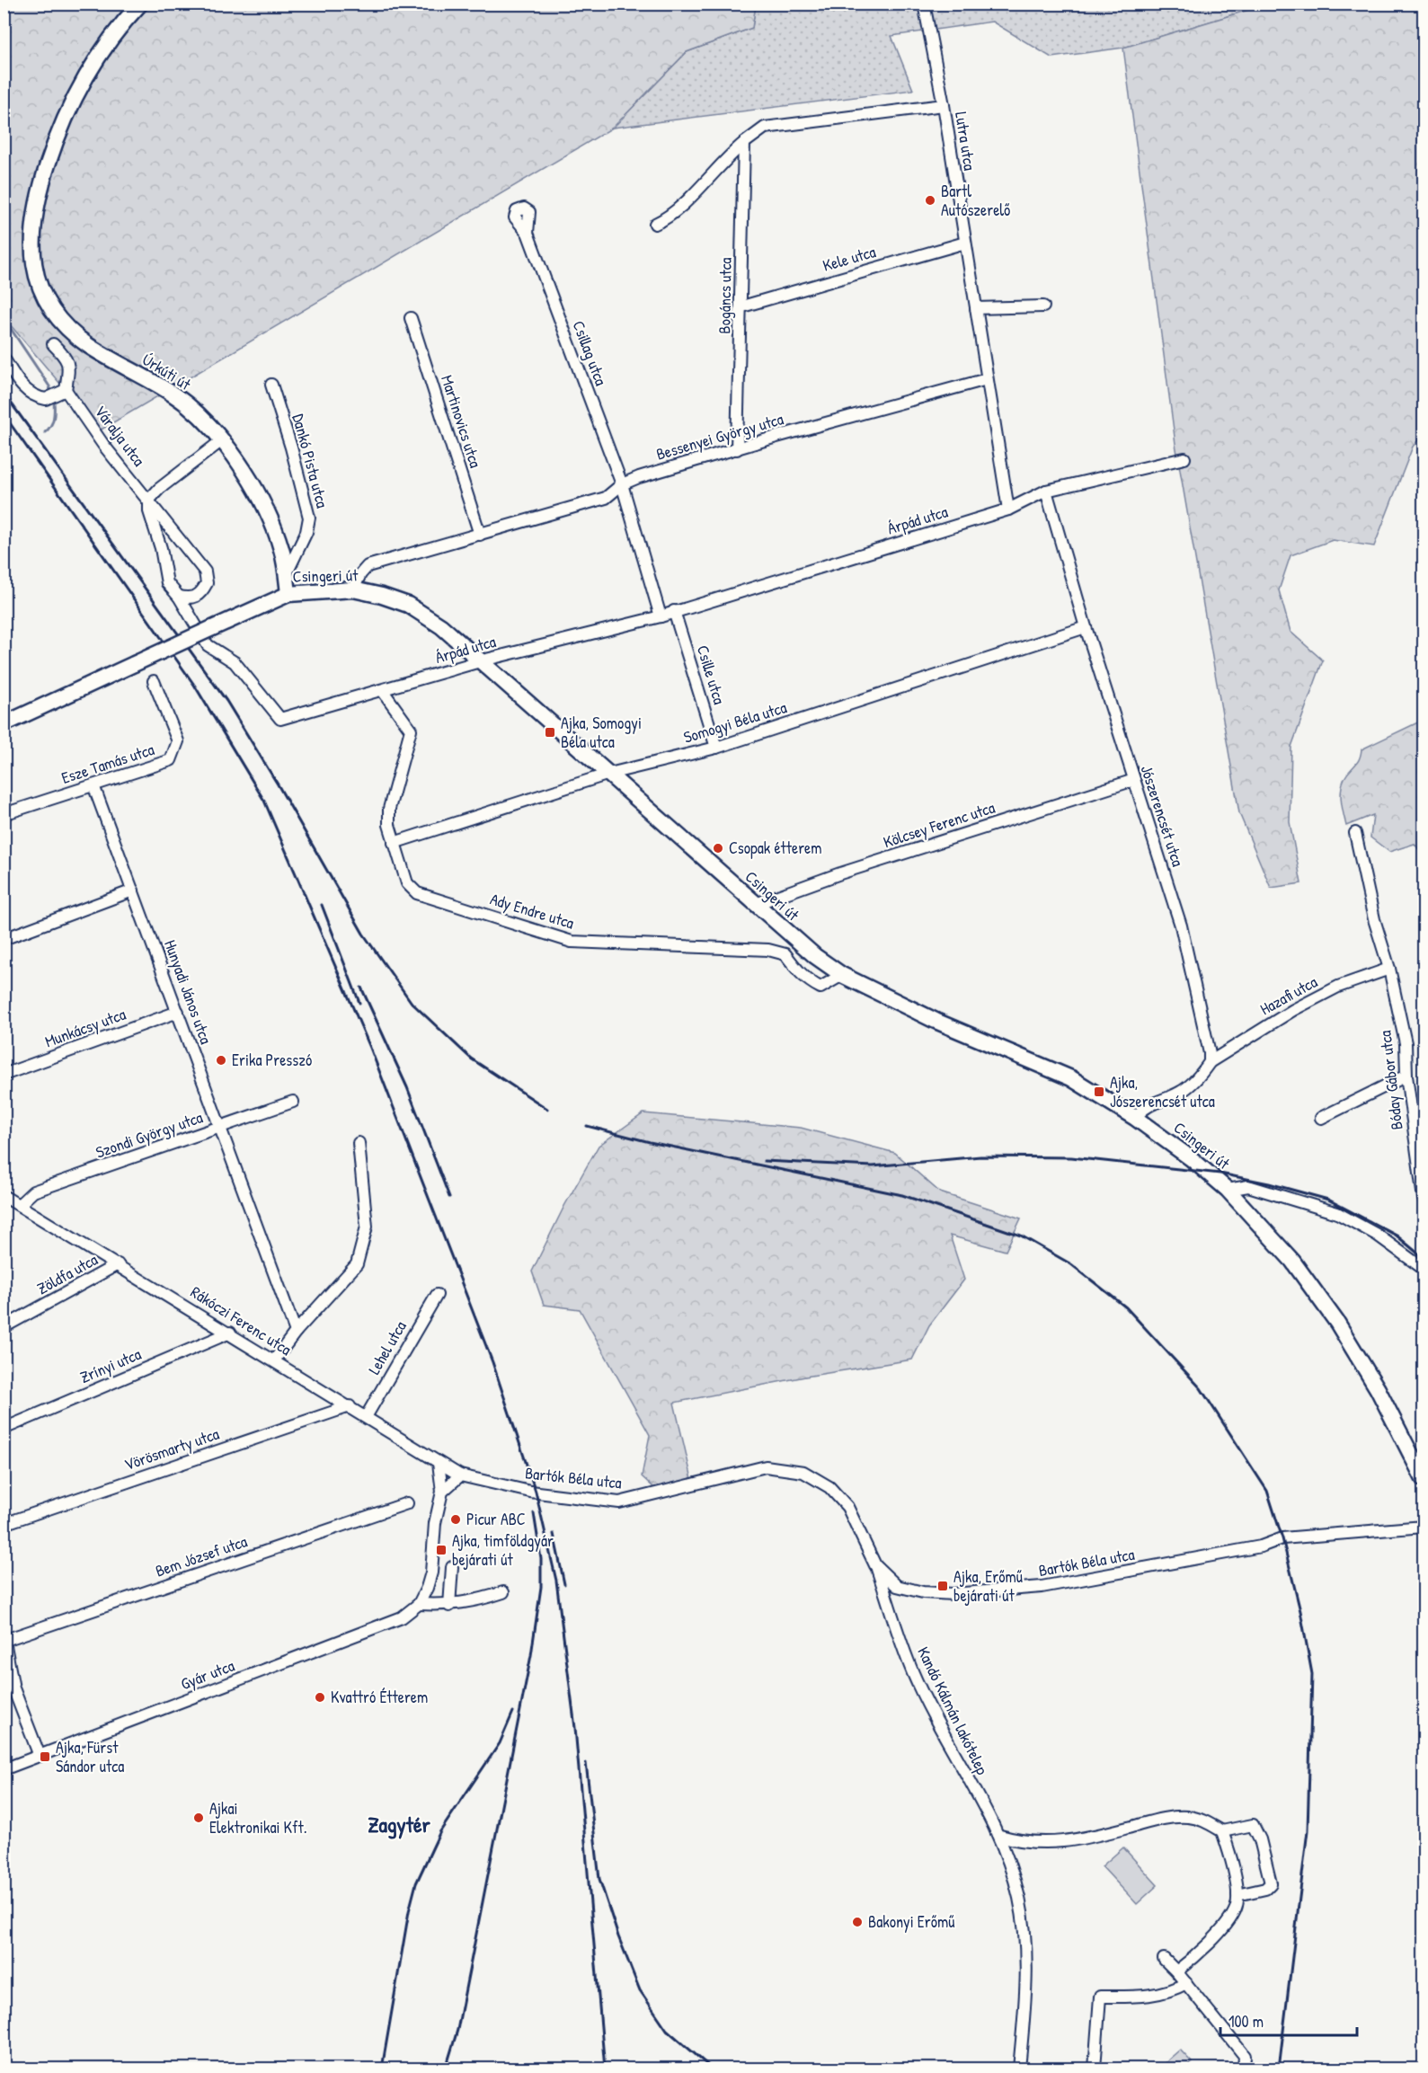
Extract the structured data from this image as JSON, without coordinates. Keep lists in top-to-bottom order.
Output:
{
  "streets": {
    "main road": ["Úrkúti út", "Csingeri út"],
    "street": [
      "Lutra utca",
      "Kele utca",
      "Bogáncs utca",
      "Csillag utca",
      "Martinovics utca",
      "Váralja utca",
      "Bessenyei György utca",
      "Dankó Pista utca",
      "Árpád utca",
      "Csille utca",
      "Somogyi Béla utca",
      "Esze Tamás utca",
      "Jószerencsét utca",
      "Kölcsey Ferenc utca",
      "Ady Endre utca",
      "Hunyadi János utca",
      "Hazafi utca",
      "Munkácsy utca",
      "Bóday Gábor utca",
      "Szondi György utca",
      "Zöldfa utca",
      "Rákóczi Ferenc utca",
      "Lehel utca",
      "Zrínyi utca",
      "Vörösmarty utca",
      "Bartók Béla utca",
      "Bem József utca",
      "Gyár utca",
      "Kandó Kálmán lakótelep"
    ]
  },
  "crossings": [
    ["Lutra utca", "Kele utca"],
    ["Lutra utca", "Bessenyei György utca"],
    ["Kele utca", "Bogáncs utca"],
    ["Bogáncs utca", "Bessenyei György utca"],
    ["Csillag utca", "Bessenyei György utca"],
    ["Úrkúti út", "Dankó Pista utca"],
    ["Úrkúti út", "Csingeri út"],
    ["Martinovics utca", "Bessenyei György utca"],
    ["Váralja utca", "Árpád utca"],
    ["Bessenyei György utca", "Csingeri út"],
    ["Árpád utca", "Csingeri út"],
    ["Árpád utca", "Csille utca"],
    ["Árpád utca", "Jószerencsét utca"],
    ["Árpád utca", "Ady Endre utca"],
    ["Csingeri út", "Somogyi Béla utca"],
    ["Csingeri út", "Kölcsey Ferenc utca"],
    ["Csingeri út", "Ady Endre utca"],
    ["Csille utca", "Somogyi Béla utca"],
    ["Somogyi Béla utca", "Jószerencsét utca"],
    ["Somogyi Béla utca", "Ady Endre utca"],
    ["Esze Tamás utca", "Hunyadi János utca"],
    ["Jószerencsét utca", "Kölcsey Ferenc utca"],
    ["Jószerencsét utca", "Hazafi utca"],
    ["Hunyadi János utca", "Munkácsy utca"],
    ["Hunyadi János utca", "Szondi György utca"],
    ["Hazafi utca", "Bóday Gábor utca"],
    ["Szondi György utca", "Rákóczi Ferenc utca"],
    ["Zöldfa utca", "Rákóczi Ferenc utca"],
    ["Rákóczi Ferenc utca", "Lehel utca"],
    ["Rákóczi Ferenc utca", "Zrínyi utca"],
    ["Rákóczi Ferenc utca", "Vörösmarty utca"],
    ["Rákóczi Ferenc utca", "Bartók Béla utca"],
    ["Bartók Béla utca", "Kandó Kálmán lakótelep"]
  ],
  "districts": ["Zagytér"],
  "places": {
    "other": [
      "Bartl Autószerelő",
      "Csopak étterem",
      "Erika Presszó",
      "Picur ABC",
      "Kvattró Étterem",
      "Ajkai Elektronikai Kft.",
      "Bakonyi Erőmű"
    ],
    "transit": [
      "Ajka, Somogyi Béla utca",
      "Ajka, Jószerencsét utca",
      "Ajka, timföldgyár bejárati út",
      "Ajka, Erőmű bejárati út",
      "Ajka, Fürst Sándor utca"
    ]
  },
  "scale_bar": "100 m"
}
